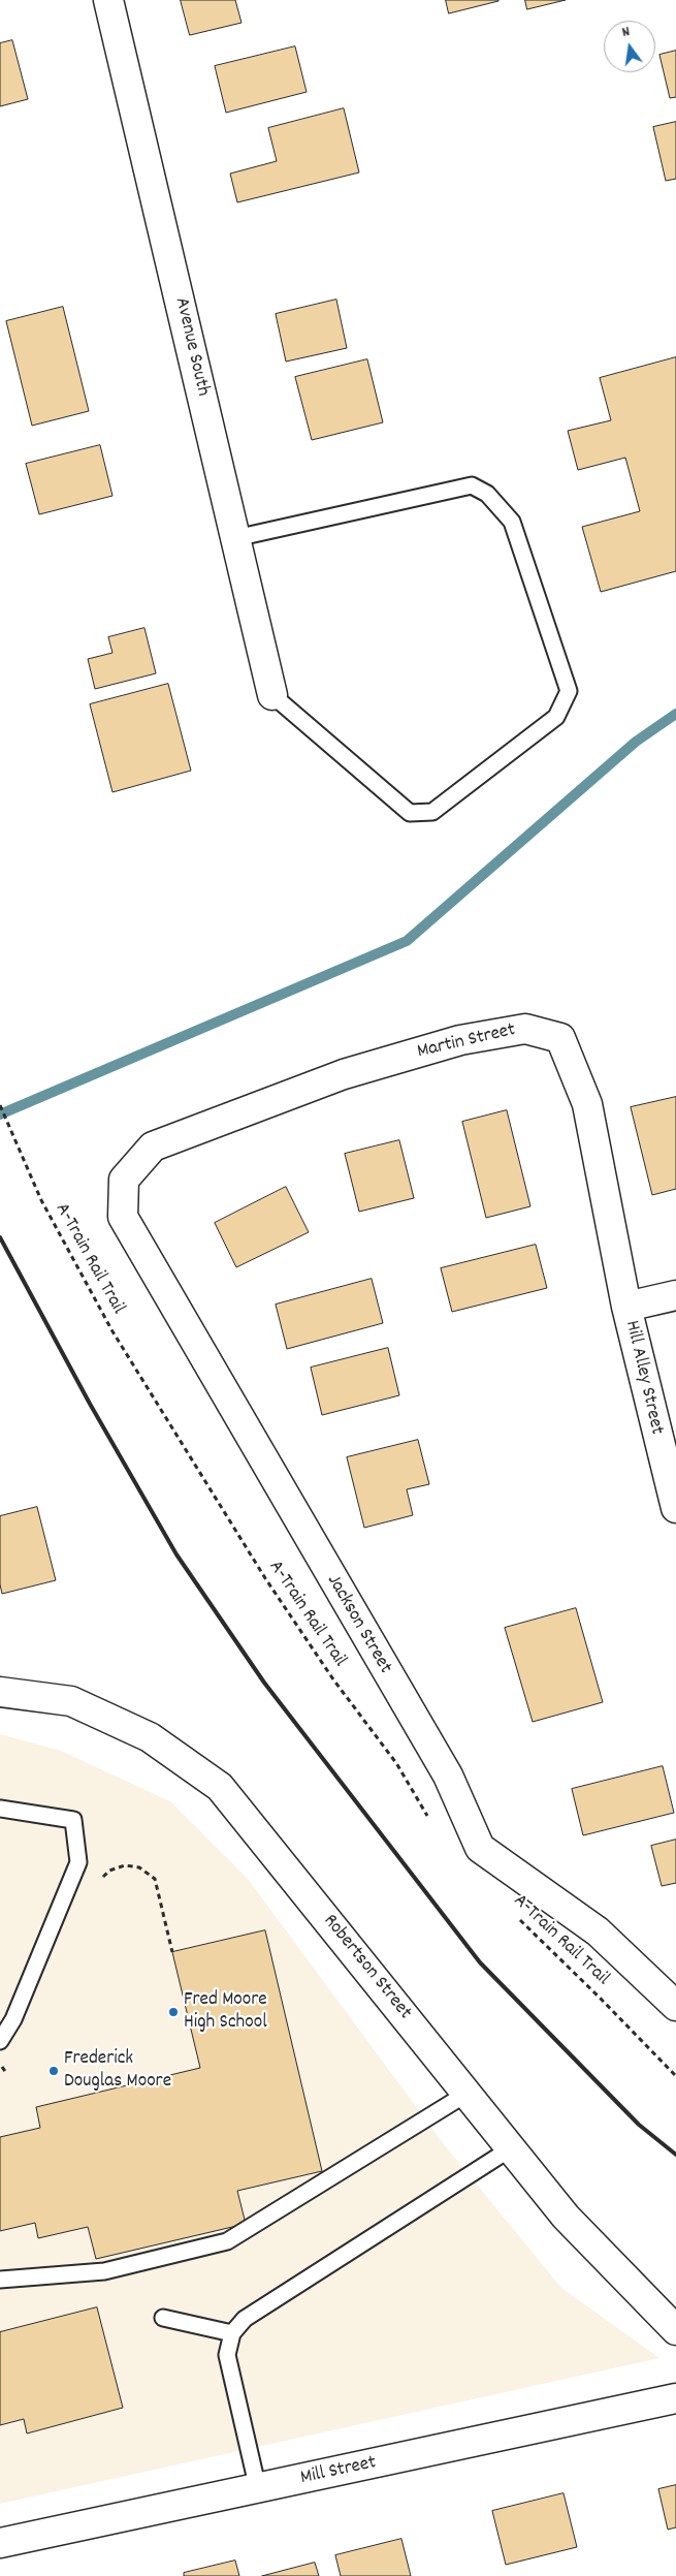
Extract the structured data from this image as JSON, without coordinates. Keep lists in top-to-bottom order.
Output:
{
  "streets": {
    "street": [
      "Avenue South",
      "Martin Street",
      "Hill Alley Street",
      "Jackson Street",
      "Robertson Street",
      "Mill Street"
    ],
    "path": ["A-Train Rail Trail"]
  },
  "crossings": [
    ["Martin Street", "Hill Alley Street"],
    ["Martin Street", "Jackson Street"]
  ],
  "places": ["Fred Moore High School", "Frederick Douglas Moore"],
  "north": "top"
}
